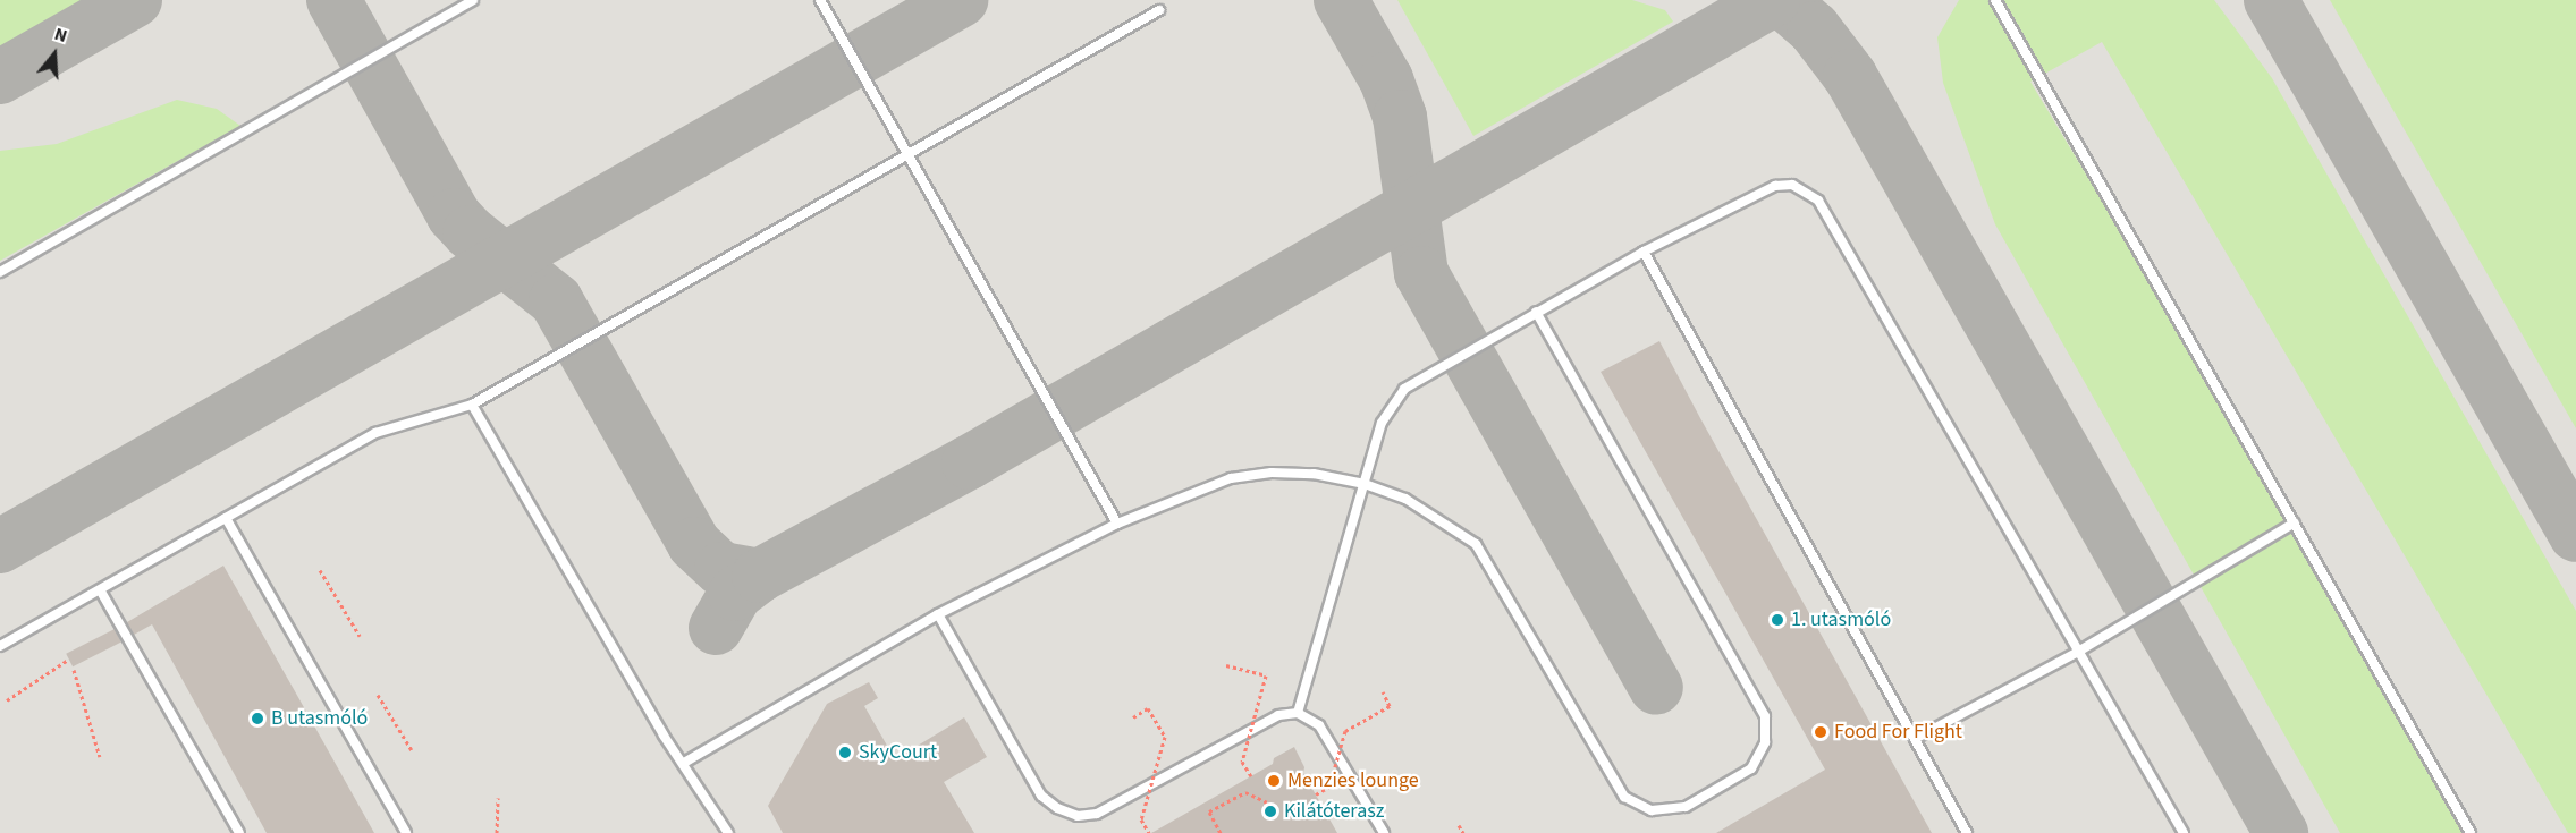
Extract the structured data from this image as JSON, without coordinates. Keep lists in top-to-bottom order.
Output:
{
  "places": [
    "1. utasmóló",
    "B utasmóló",
    "Food For Flight",
    "SkyCourt",
    "Menzies lounge",
    "Kilátóterasz"
  ],
  "north": "top"
}
